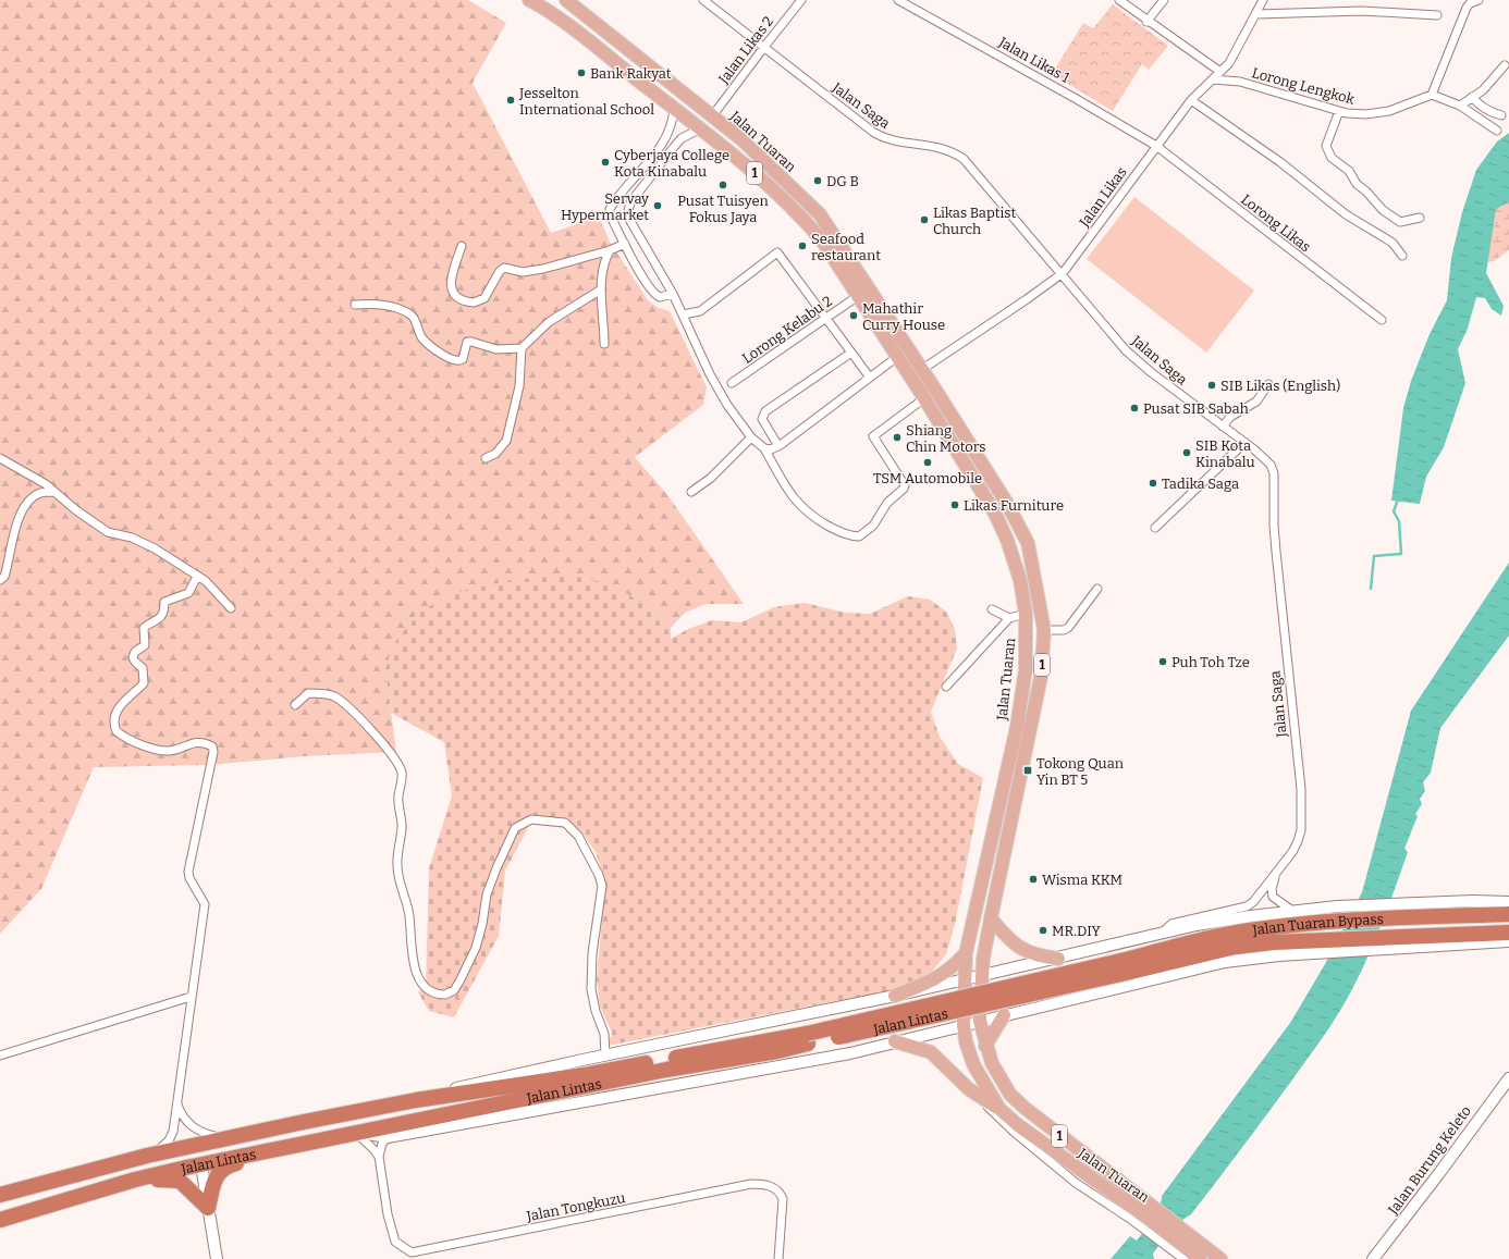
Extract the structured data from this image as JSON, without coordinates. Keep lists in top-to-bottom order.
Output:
{
  "streets": {
    "highway": ["Jalan Tuaran Bypass", "Jalan Lintas"],
    "main road": ["Jalan Tuaran", "1"],
    "street": [
      "Jalan Likas 2",
      "Jalan Likas 1",
      "Lorong Lengkok",
      "Jalan Saga",
      "Jalan Likas",
      "Lorong Likas",
      "Lorong Kelabu 2",
      "Jalan Burung Keleto",
      "Jalan Tongkuzu"
    ]
  },
  "crossings": [
    ["Jalan Likas 2", "Jalan Saga"],
    ["Jalan Likas 2", "Jalan Tuaran"],
    ["Jalan Likas 1", "Jalan Likas"],
    ["Jalan Likas 1", "Lorong Likas"],
    ["Lorong Lengkok", "Jalan Likas"],
    ["Jalan Saga", "Jalan Likas"],
    ["Jalan Tuaran", "Jalan Likas"],
    ["Jalan Tuaran", "Lorong Kelabu 2"],
    ["Jalan Likas", "Lorong Likas"],
    ["Jalan Tuaran Bypass", "Jalan Lintas"],
    ["Jalan Lintas", "Jalan Tongkuzu"]
  ],
  "places": {
    "other": [
      "Bank Rakyat",
      "Jesselton International School",
      "Cyberjaya College Kota Kinabalu",
      "DG B",
      "Pusat Tuisyen Fokus Jaya",
      "Servay Hypermarket",
      "Likas Baptist Church",
      "Seafood restaurant",
      "Mahathir Curry House",
      "SIB Likas (English)",
      "Pusat SIB Sabah",
      "Shiang Chin Motors",
      "SIB Kota Kinabalu",
      "TSM Automobile",
      "Tadika Saga",
      "Likas Furniture",
      "Puh Toh Tze",
      "Wisma KKM",
      "MR.DIY"
    ],
    "transit": ["Tokong Quan Yin BT 5"]
  }
}
